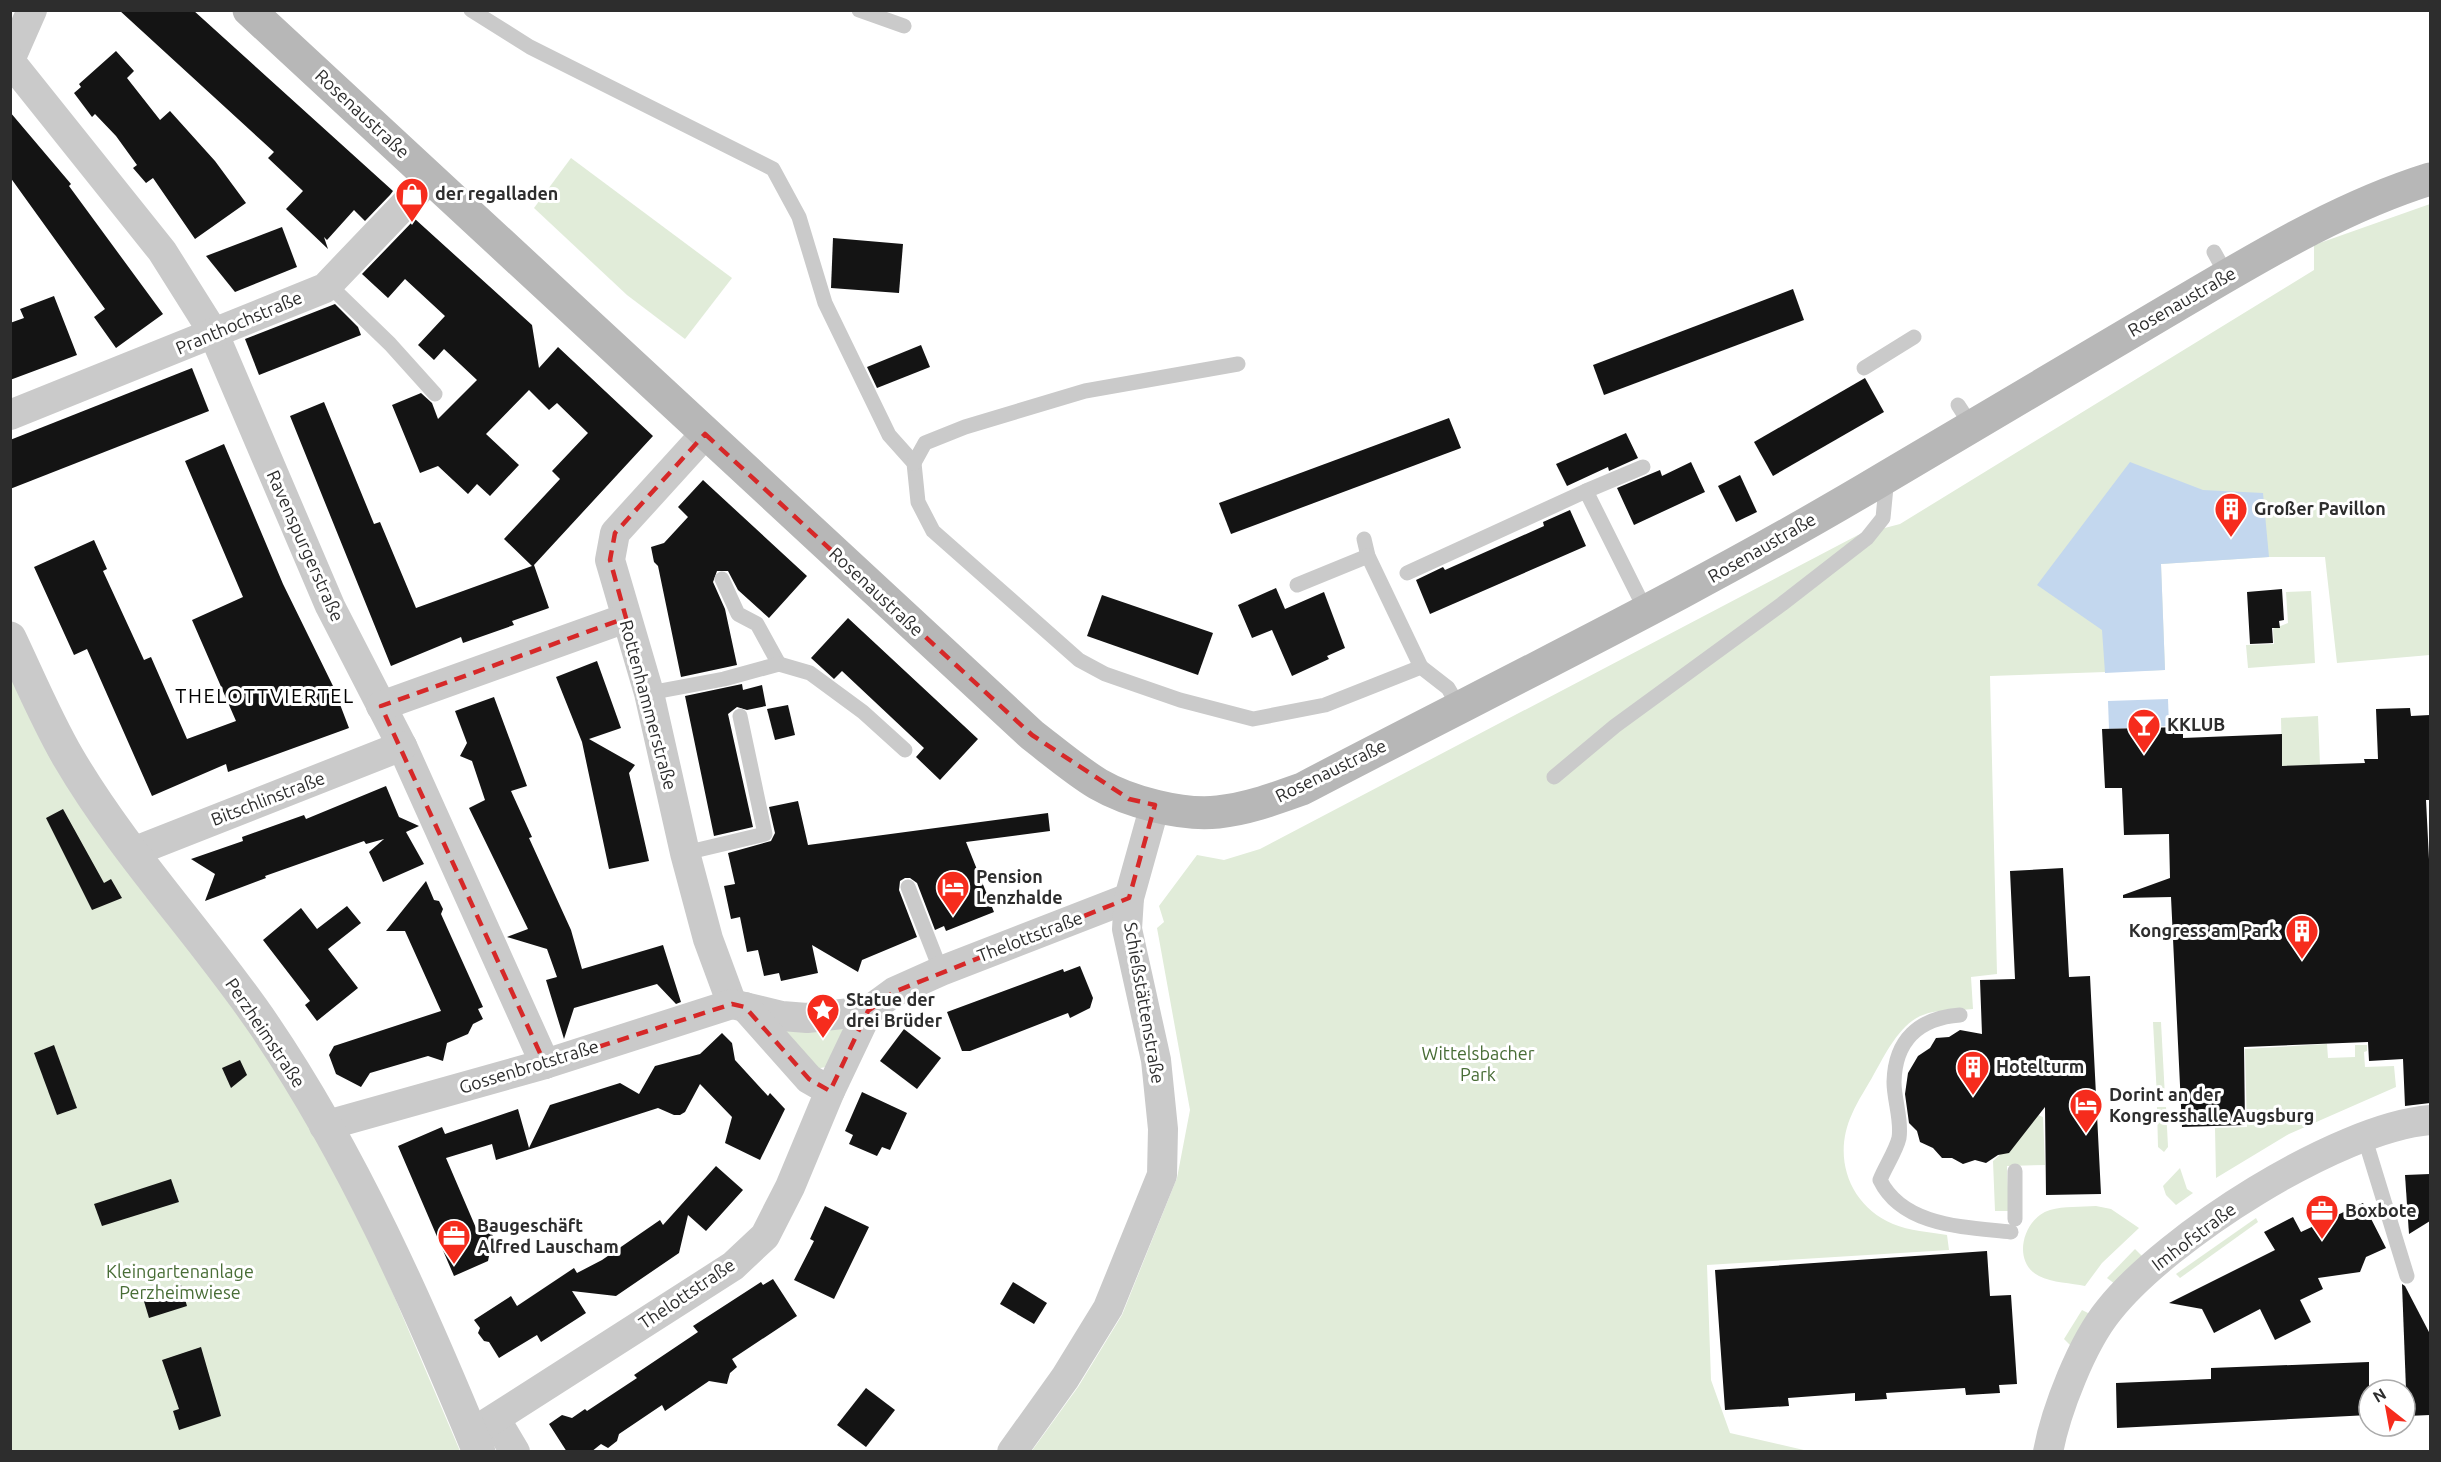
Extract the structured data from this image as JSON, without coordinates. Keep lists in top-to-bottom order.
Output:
{
  "streets": {
    "main road": ["Rosenaustraße"],
    "street": [
      "Pranthochstraße",
      "Ravenspurgerstraße",
      "Rottenhammerstraße",
      "Bitschlinstraße",
      "Thelottstraße",
      "Schießstättenstraße",
      "Perzheimstraße",
      "Gossenbrotstraße",
      "Imhofstraße"
    ]
  },
  "crossings": [
    ["Rosenaustraße", "Pranthochstraße"],
    ["Rosenaustraße", "Rottenhammerstraße"],
    ["Rosenaustraße", "Schießstättenstraße"],
    ["Pranthochstraße", "Ravenspurgerstraße"],
    ["Ravenspurgerstraße", "Bitschlinstraße"],
    ["Ravenspurgerstraße", "Gossenbrotstraße"],
    ["Rottenhammerstraße", "Thelottstraße"],
    ["Rottenhammerstraße", "Gossenbrotstraße"],
    ["Bitschlinstraße", "Perzheimstraße"],
    ["Thelottstraße", "Schießstättenstraße"],
    ["Thelottstraße", "Perzheimstraße"],
    ["Thelottstraße", "Gossenbrotstraße"],
    ["Perzheimstraße", "Gossenbrotstraße"]
  ],
  "districts": ["THELOTTVIERTEL"],
  "parks": ["Wittelsbacher Park", "Kleingartenanlage Perzheimwiese"],
  "places": {
    "shop": ["der regalladen"],
    "building": ["Großer Pavillon", "Kongress am Park", "Hotelturm"],
    "bar": ["KKLUB"],
    "hotel": ["Pension Lenzhalde", "Dorint an der Kongresshalle Augsburg"],
    "place": ["Statue der drei Brüder"],
    "office": ["Boxbote", "Baugeschäft Alfred Lauscham"]
  },
  "north": "top left"
}
